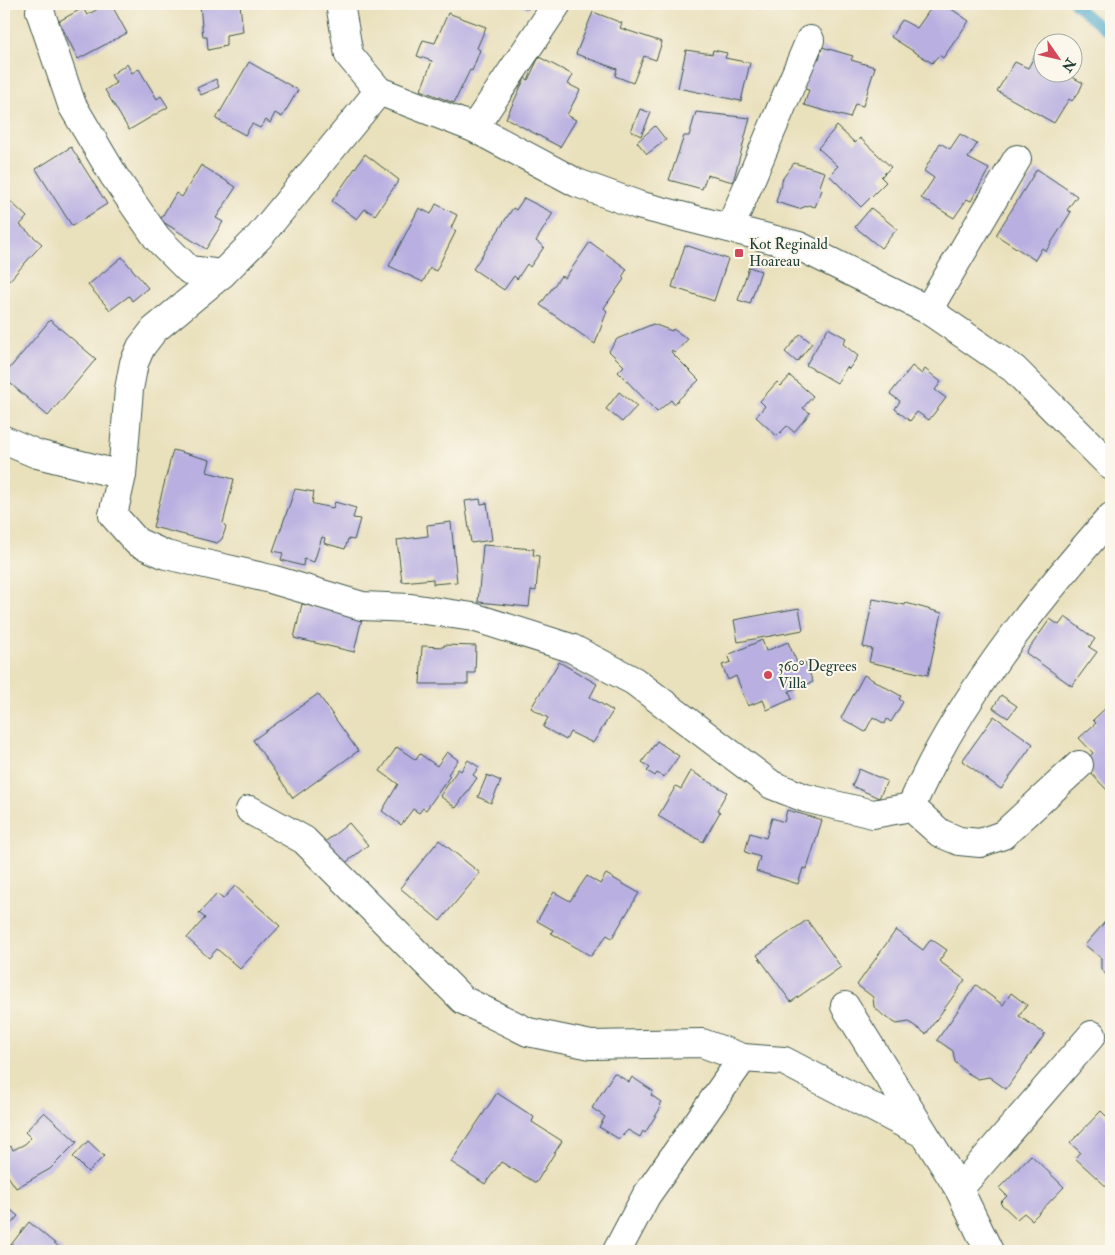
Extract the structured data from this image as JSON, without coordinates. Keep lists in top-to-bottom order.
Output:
{
  "places": {
    "transit": ["Kot Reginald Hoareau"],
    "other": ["360° Degrees Villa"]
  },
  "north": "bottom right"
}
